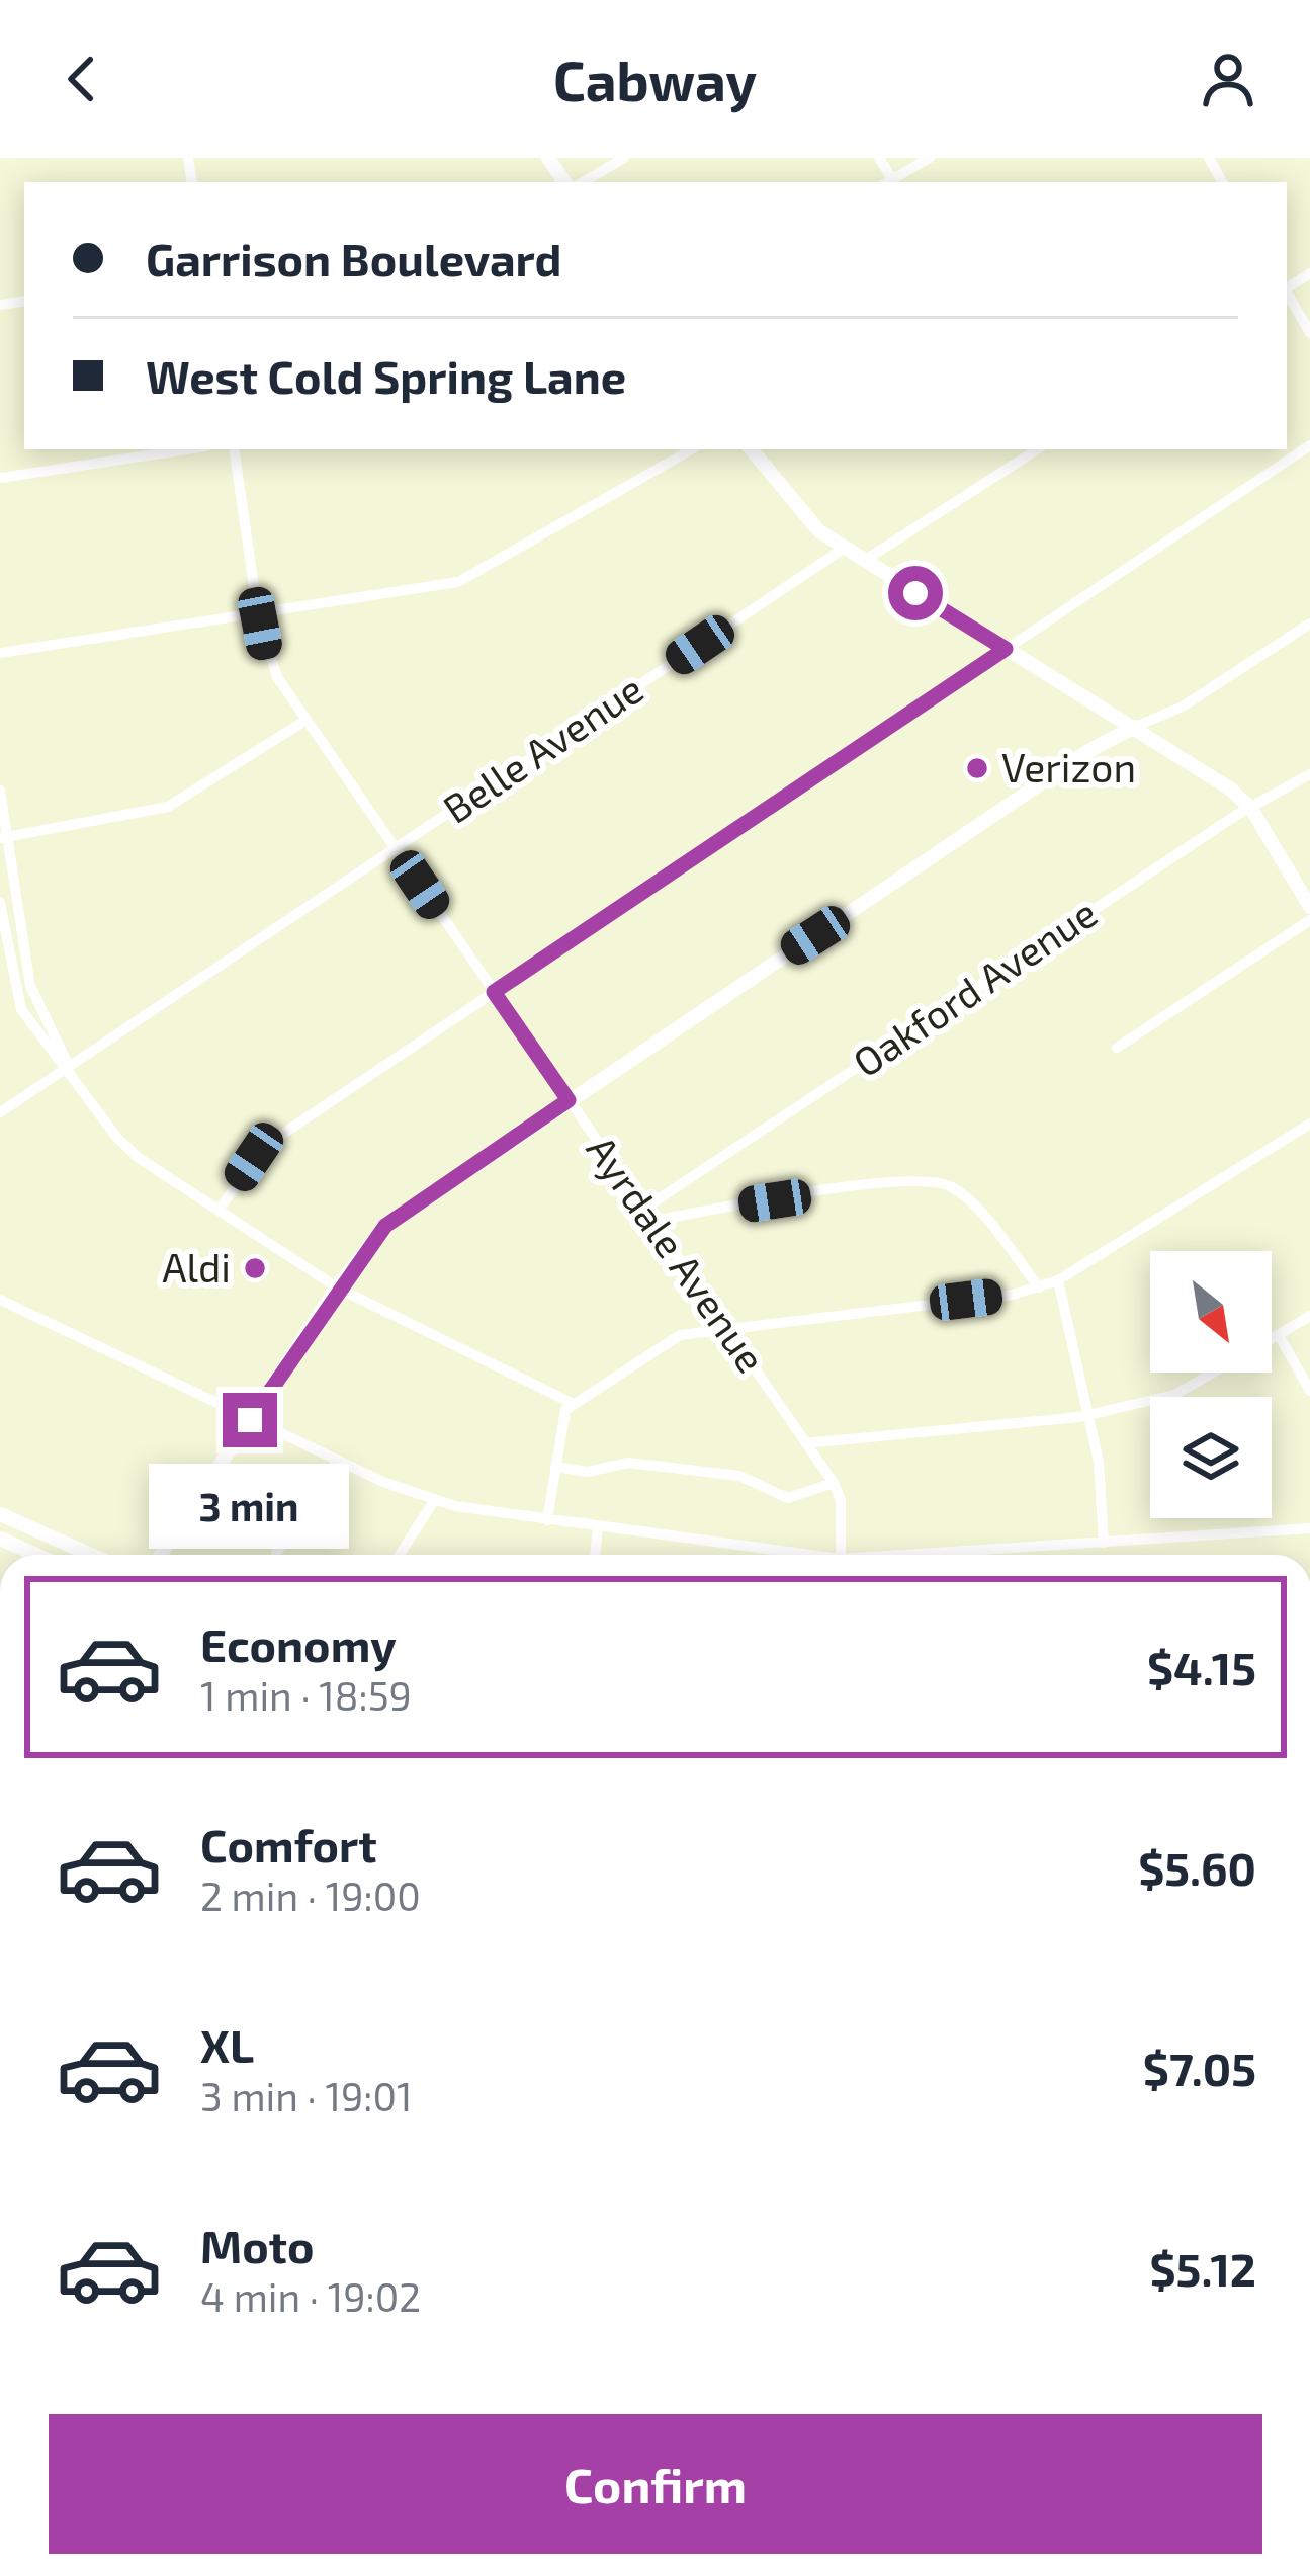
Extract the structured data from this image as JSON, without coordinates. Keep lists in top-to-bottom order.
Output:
{
  "streets": {
    "street": ["Belle Avenue", "Oakford Avenue", "Ayrdale Avenue"]
  },
  "crossings": [
    ["Belle Avenue", "Ayrdale Avenue"],
    ["Oakford Avenue", "Ayrdale Avenue"]
  ],
  "places": ["Verizon", "Aldi"],
  "north": "bottom right",
  "page": {
    "header": "Cabway",
    "banner": ["Garrison Boulevard", "West Cold Spring Lane"],
    "bubble": "3 min",
    "list": [
      {
        "name": "Economy",
        "note": "1 min · 18:59",
        "value": "$4.15"
      },
      {
        "name": "Comfort",
        "note": "2 min · 19:00",
        "value": "$5.60"
      },
      {
        "name": "XL",
        "note": "3 min · 19:01",
        "value": "$7.05"
      },
      {
        "name": "Moto",
        "note": "4 min · 19:02",
        "value": "$5.12"
      }
    ],
    "buttons": "Confirm"
  }
}
